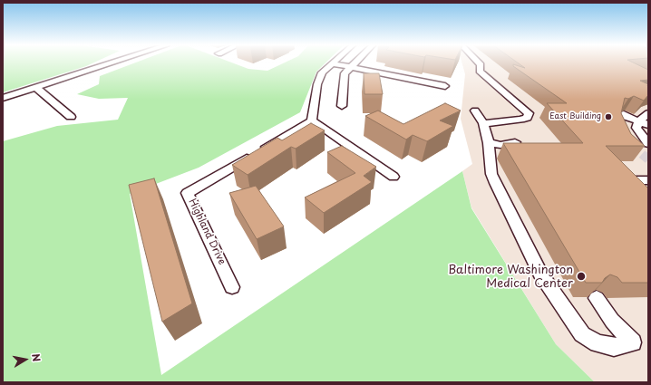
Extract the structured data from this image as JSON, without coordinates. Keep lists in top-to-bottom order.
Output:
{
  "streets": {
    "street": ["Highland Drive"]
  },
  "places": ["East Building", "Baltimore Washington Medical Center"],
  "north": "right"
}
